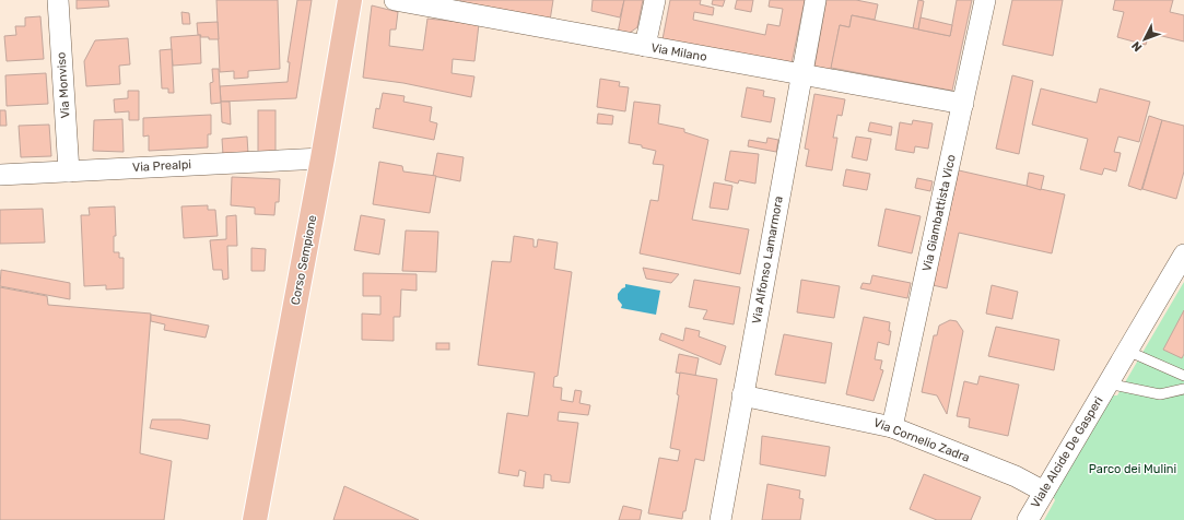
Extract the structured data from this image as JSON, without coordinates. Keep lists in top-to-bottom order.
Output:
{
  "streets": {
    "main road": ["Corso Sempione"],
    "street": [
      "Via Milano",
      "Via Monviso",
      "Via Prealpi",
      "Via Giambattista Vico",
      "Via Alfonso Lamarmora",
      "Via Cornelio Zadra",
      "Viale Alcide De Gasperi"
    ]
  },
  "crossings": [
    ["Via Milano", "Via Giambattista Vico"],
    ["Via Milano", "Via Alfonso Lamarmora"],
    ["Via Monviso", "Via Prealpi"],
    ["Via Prealpi", "Corso Sempione"],
    ["Via Giambattista Vico", "Via Cornelio Zadra"],
    ["Via Alfonso Lamarmora", "Via Cornelio Zadra"],
    ["Via Cornelio Zadra", "Viale Alcide De Gasperi"]
  ],
  "parks": ["Parco dei Mulini"],
  "north": "bottom left"
}
